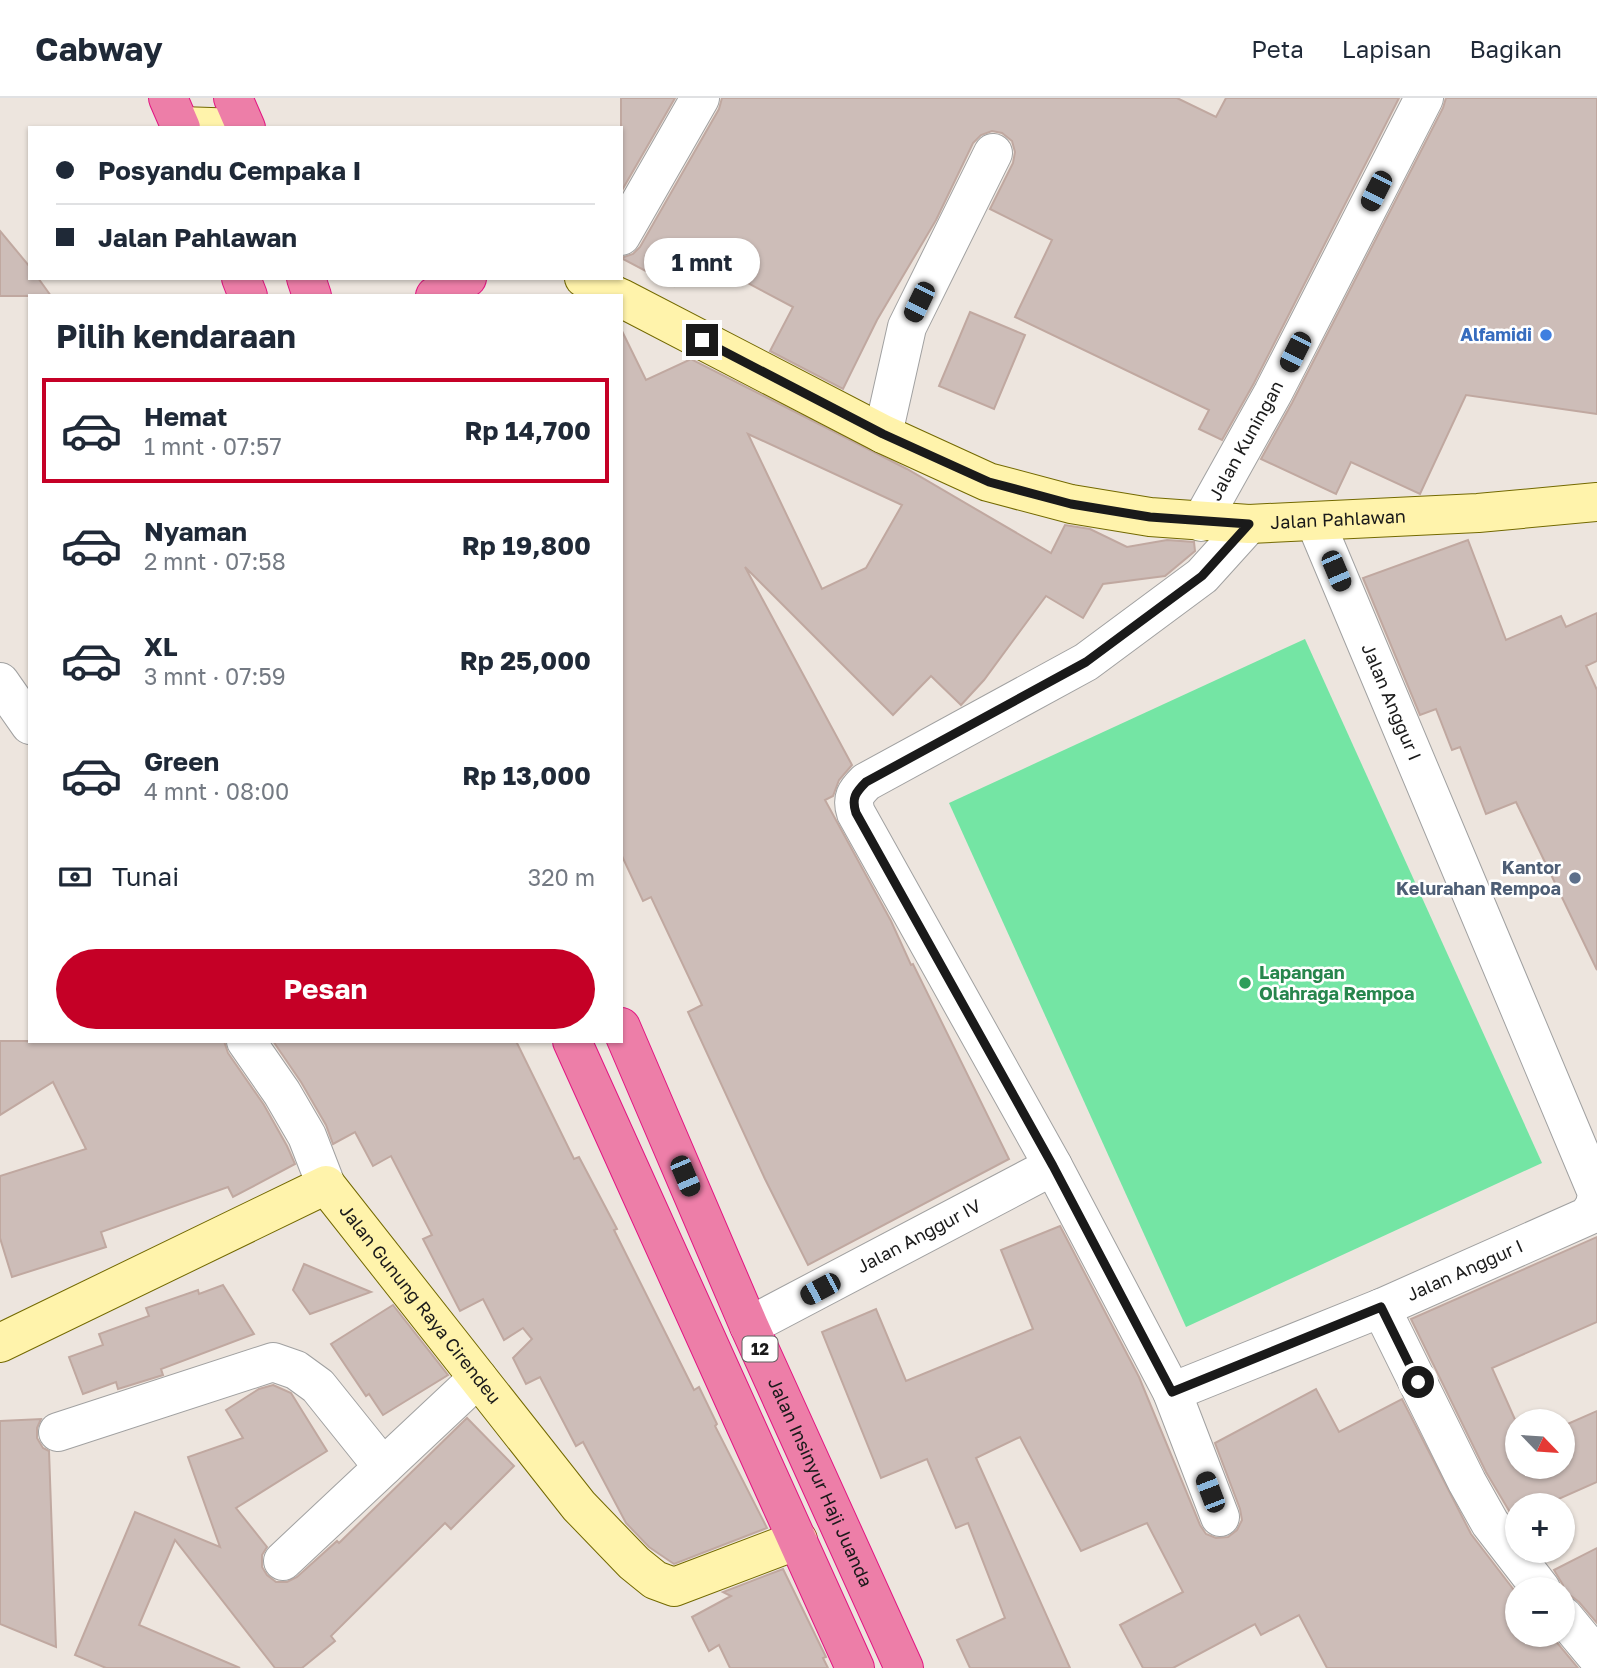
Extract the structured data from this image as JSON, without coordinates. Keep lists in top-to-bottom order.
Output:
{
  "streets": {
    "highway": ["12", "Jalan Insinyur Haji Juanda"],
    "main road": ["Jalan Pahlawan", "Jalan Gunung Raya Cirendeu"],
    "street": ["Jalan Kuningan", "Jalan Anggur I", "Jalan Anggur IV"]
  },
  "crossings": [
    ["Jalan Kuningan", "Jalan Pahlawan"],
    ["Jalan Pahlawan", "Jalan Anggur I"],
    ["Jalan Anggur IV", "Jalan Insinyur Haji Juanda"],
    ["Jalan Gunung Raya Cirendeu", "12"]
  ],
  "places": ["Alfamidi", "Kantor Kelurahan Rempoa", "Lapangan Olahraga Rempoa"],
  "north": "bottom right",
  "page": {
    "header": "Cabway",
    "nav": ["Peta", "Lapisan", "Bagikan"],
    "banner": ["Posyandu Cempaka I", "Jalan Pahlawan"],
    "bubble": "1 mnt",
    "heading": "Pilih kendaraan",
    "list": [
      {
        "name": "Hemat",
        "note": "1 mnt · 07:57",
        "value": "Rp 14,700"
      },
      {
        "name": "Nyaman",
        "note": "2 mnt · 07:58",
        "value": "Rp 19,800"
      },
      {
        "name": "XL",
        "note": "3 mnt · 07:59",
        "value": "Rp 25,000"
      },
      {
        "name": "Green",
        "note": "4 mnt · 08:00",
        "value": "Rp 13,000"
      }
    ],
    "pay": ["Tunai", "320 m"],
    "buttons": "Pesan",
    "map_buttons": ["+", "−"]
  }
}
